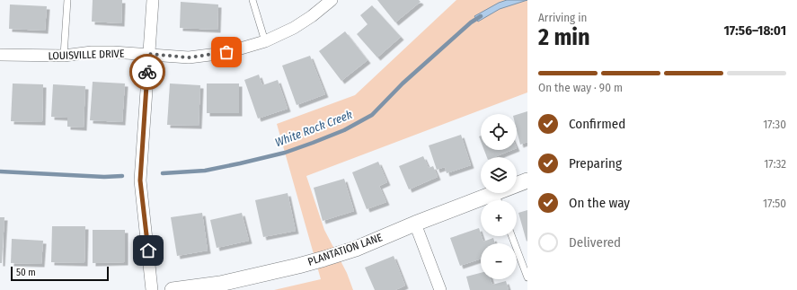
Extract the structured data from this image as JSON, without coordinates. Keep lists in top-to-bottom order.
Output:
{
  "streets": {
    "street": ["LOUISVILLE DRIVE", "PLANTATION LANE"]
  },
  "water": ["White Rock Creek"],
  "scale_bar": "50 m",
  "page": {
    "heading": ["2 min", "Arriving in", "17:56–18:01"],
    "bar": "On the way · 90 m",
    "list": [
      ["Confirmed", "17:30"],
      ["Preparing", "17:32"],
      ["On the way", "17:50"],
      "Delivered"
    ],
    "map_buttons": ["+", "−"],
    "scale": "50 m"
  }
}
